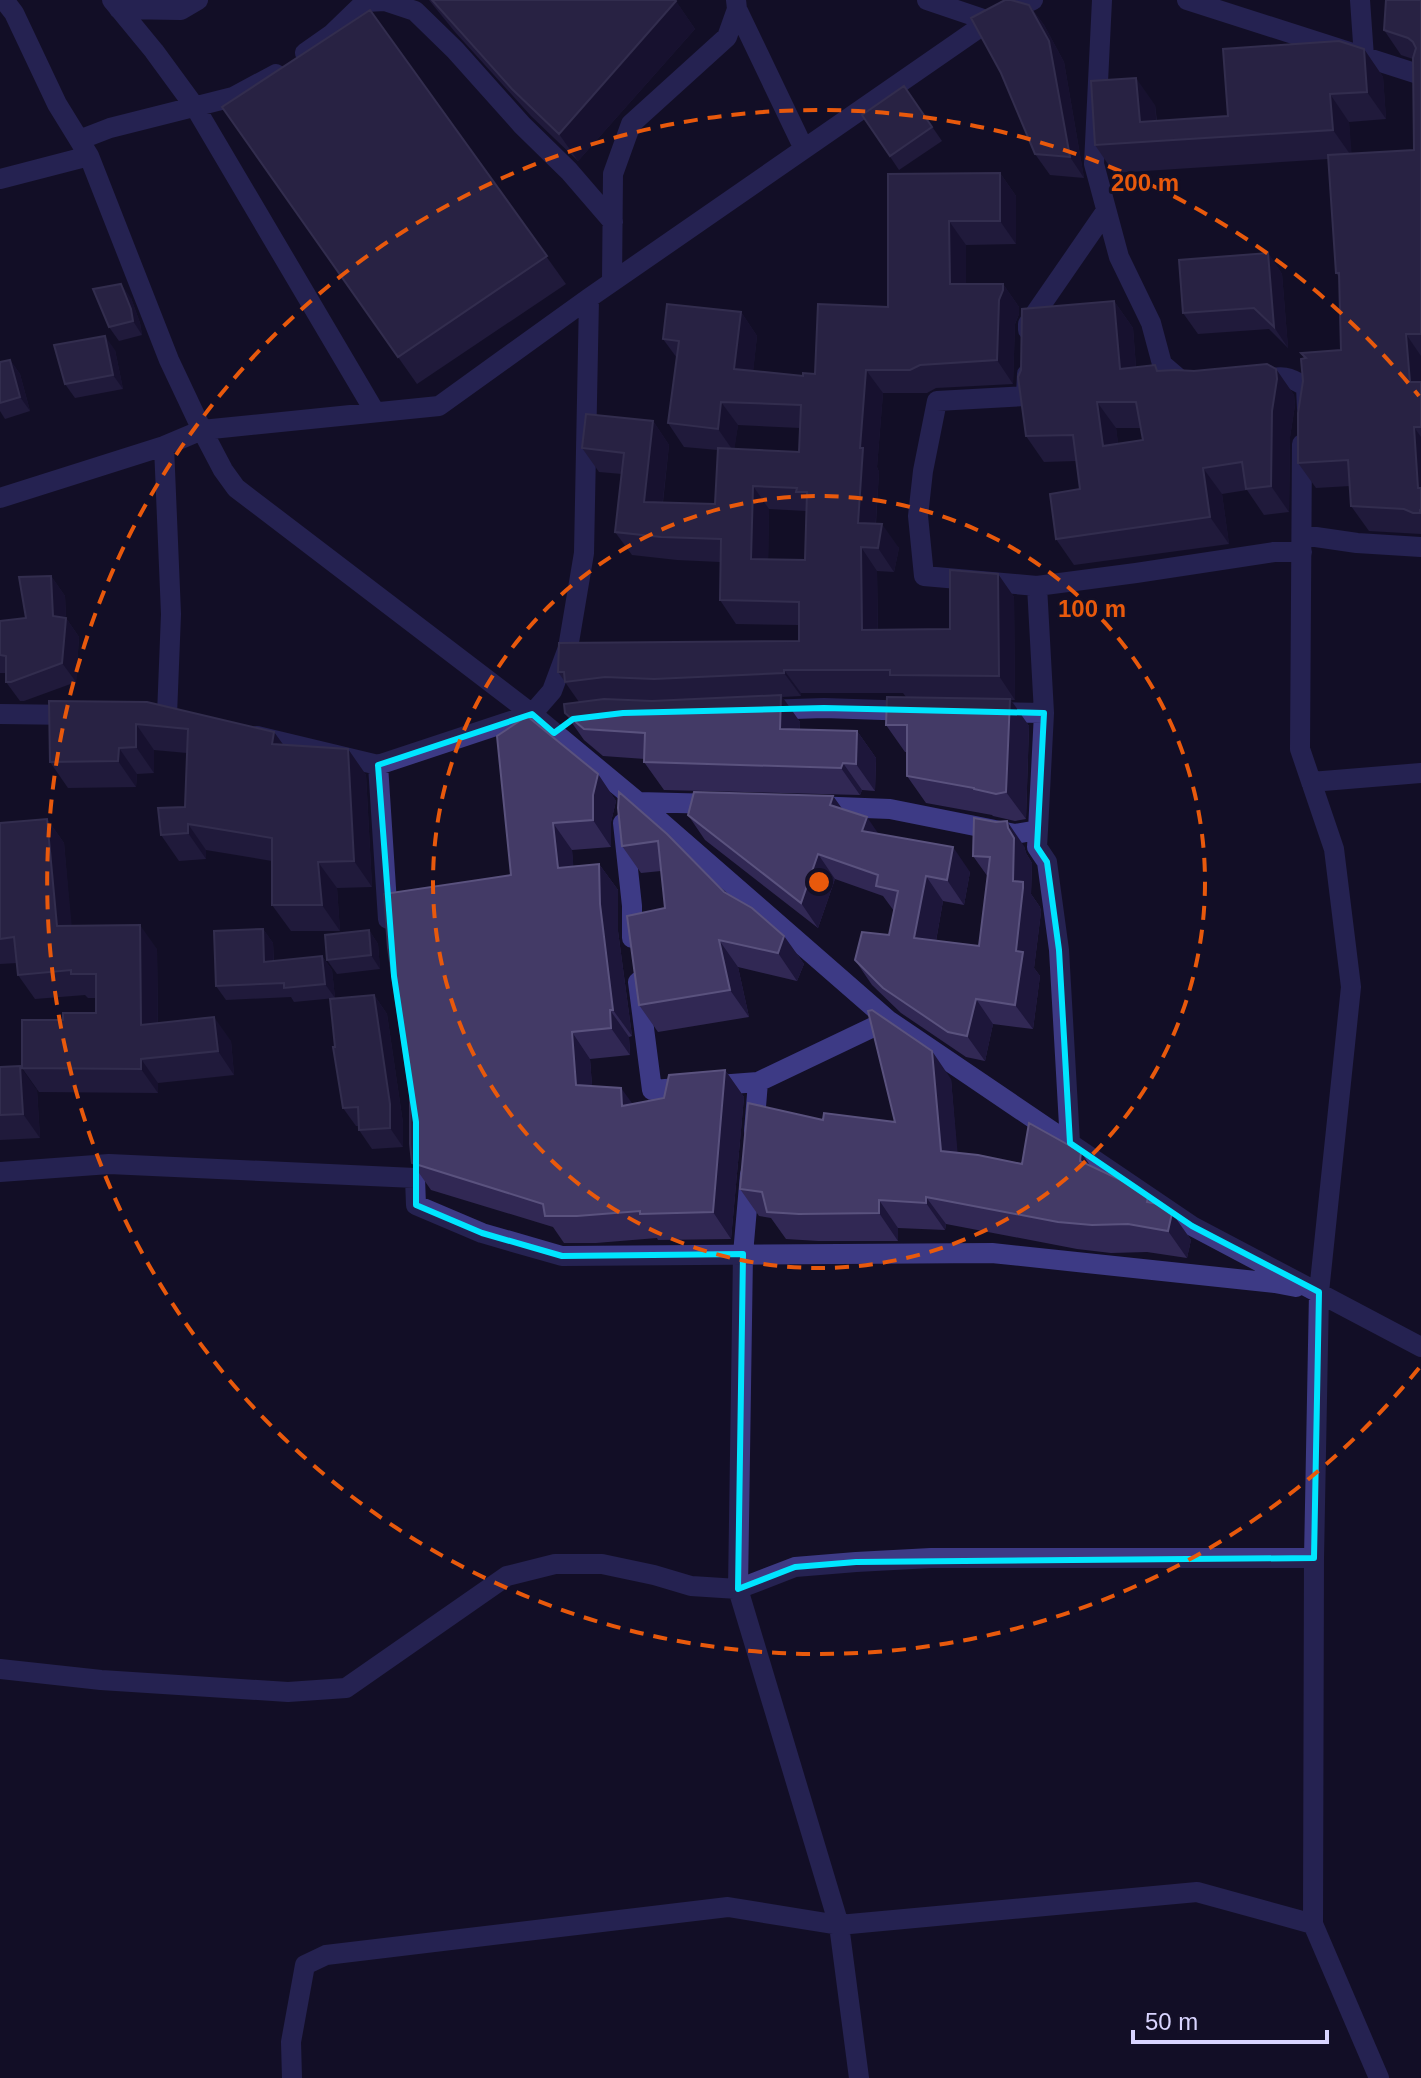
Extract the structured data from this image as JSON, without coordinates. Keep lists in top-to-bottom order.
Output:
{
  "scale_bar": "50 m",
  "rings": ["200 m", "100 m"]
}
